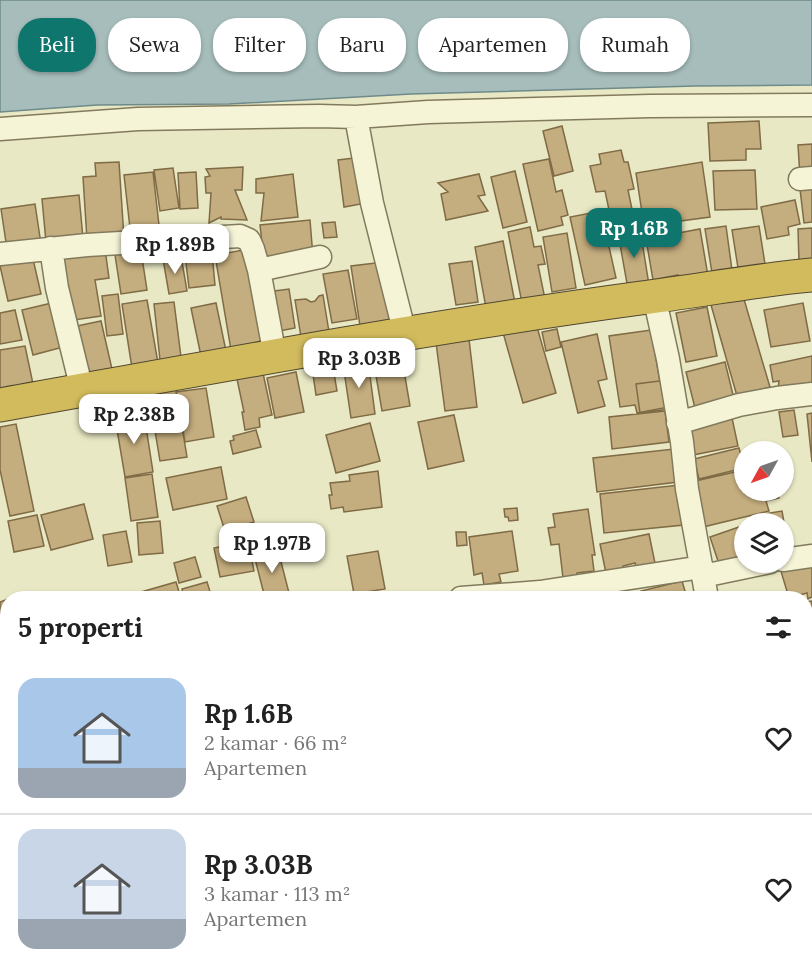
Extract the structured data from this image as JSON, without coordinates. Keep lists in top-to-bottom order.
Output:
{
  "north": "bottom left",
  "page": {
    "chip": [
      "Beli",
      "Sewa",
      "Filter",
      "Baru",
      "Apartemen",
      "Rumah"
    ],
    "price": [
      "Rp 1.6B",
      "Rp 1.89B",
      "Rp 3.03B",
      "Rp 2.38B",
      "Rp 1.97B"
    ],
    "heading": "5 properti",
    "list": [
      {
        "name": "Rp 1.6B",
        "note": "2 kamar · 66 m² · Apartemen"
      },
      {
        "name": "Rp 3.03B",
        "note": "3 kamar · 113 m² · Apartemen"
      }
    ]
  }
}
